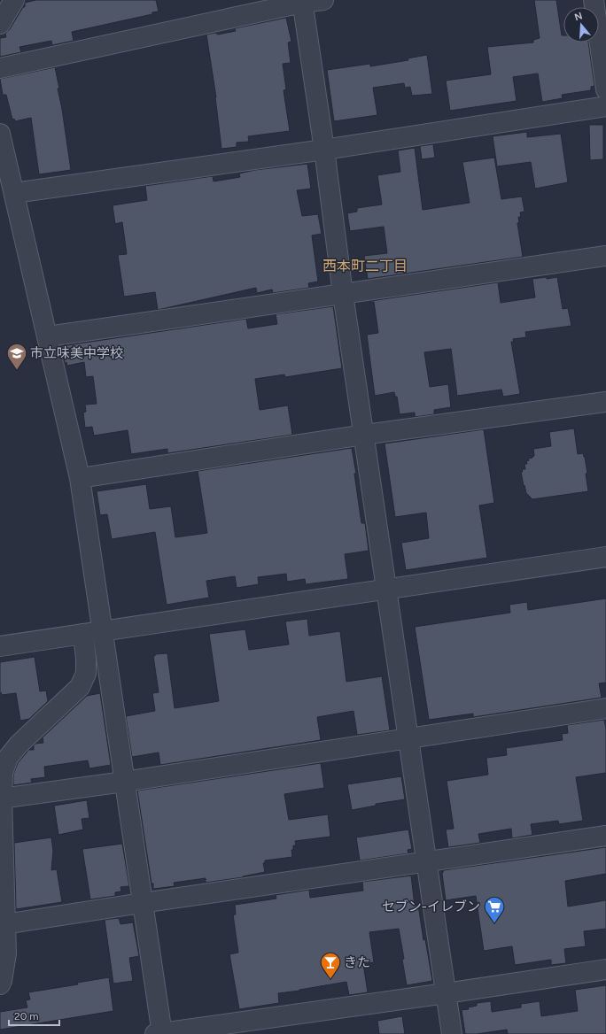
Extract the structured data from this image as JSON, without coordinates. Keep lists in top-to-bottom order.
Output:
{
  "districts": ["西本町二丁目"],
  "places": {
    "school or university": ["市立味美中学校"],
    "supermarket": ["セブン-イレブン"],
    "bar": ["きた"]
  },
  "scale_bar": "20 m",
  "north": "top"
}
